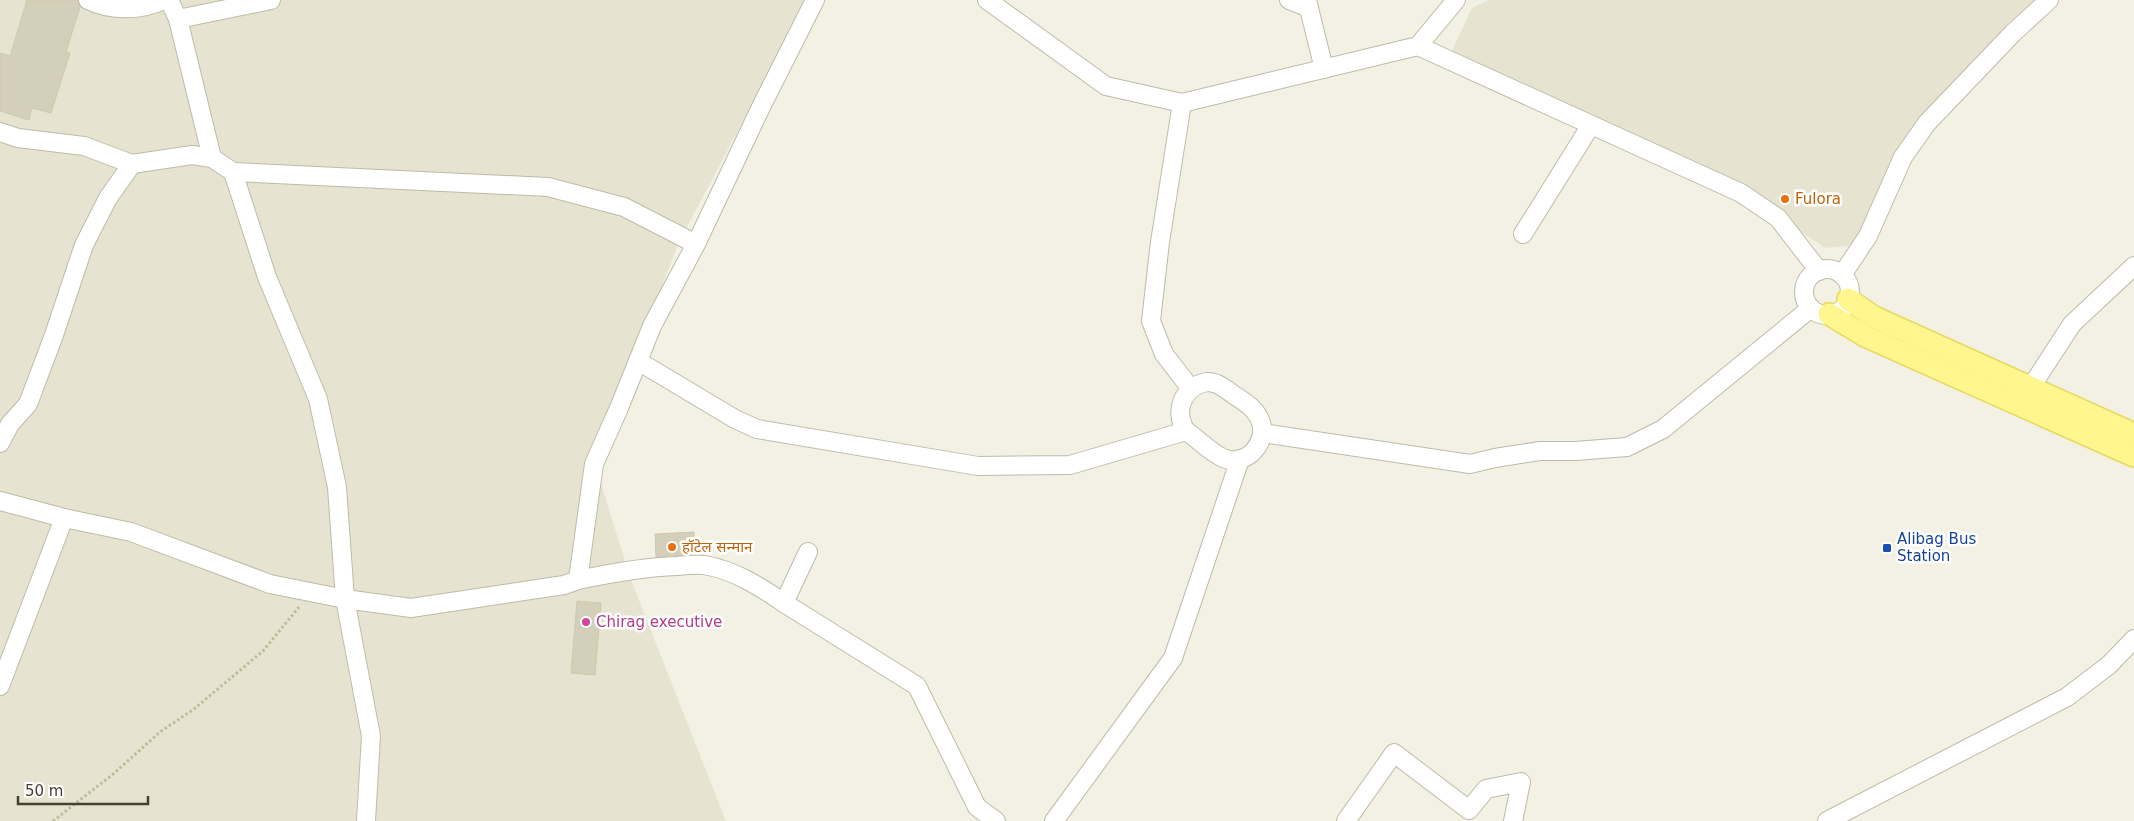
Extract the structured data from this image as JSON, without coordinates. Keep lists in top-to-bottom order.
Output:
{
  "places": {
    "other": ["Fulora", "हॉटेल सन्मान", "Chirag executive"],
    "transit": ["Alibag Bus Station"]
  },
  "scale_bar": "50 m"
}
